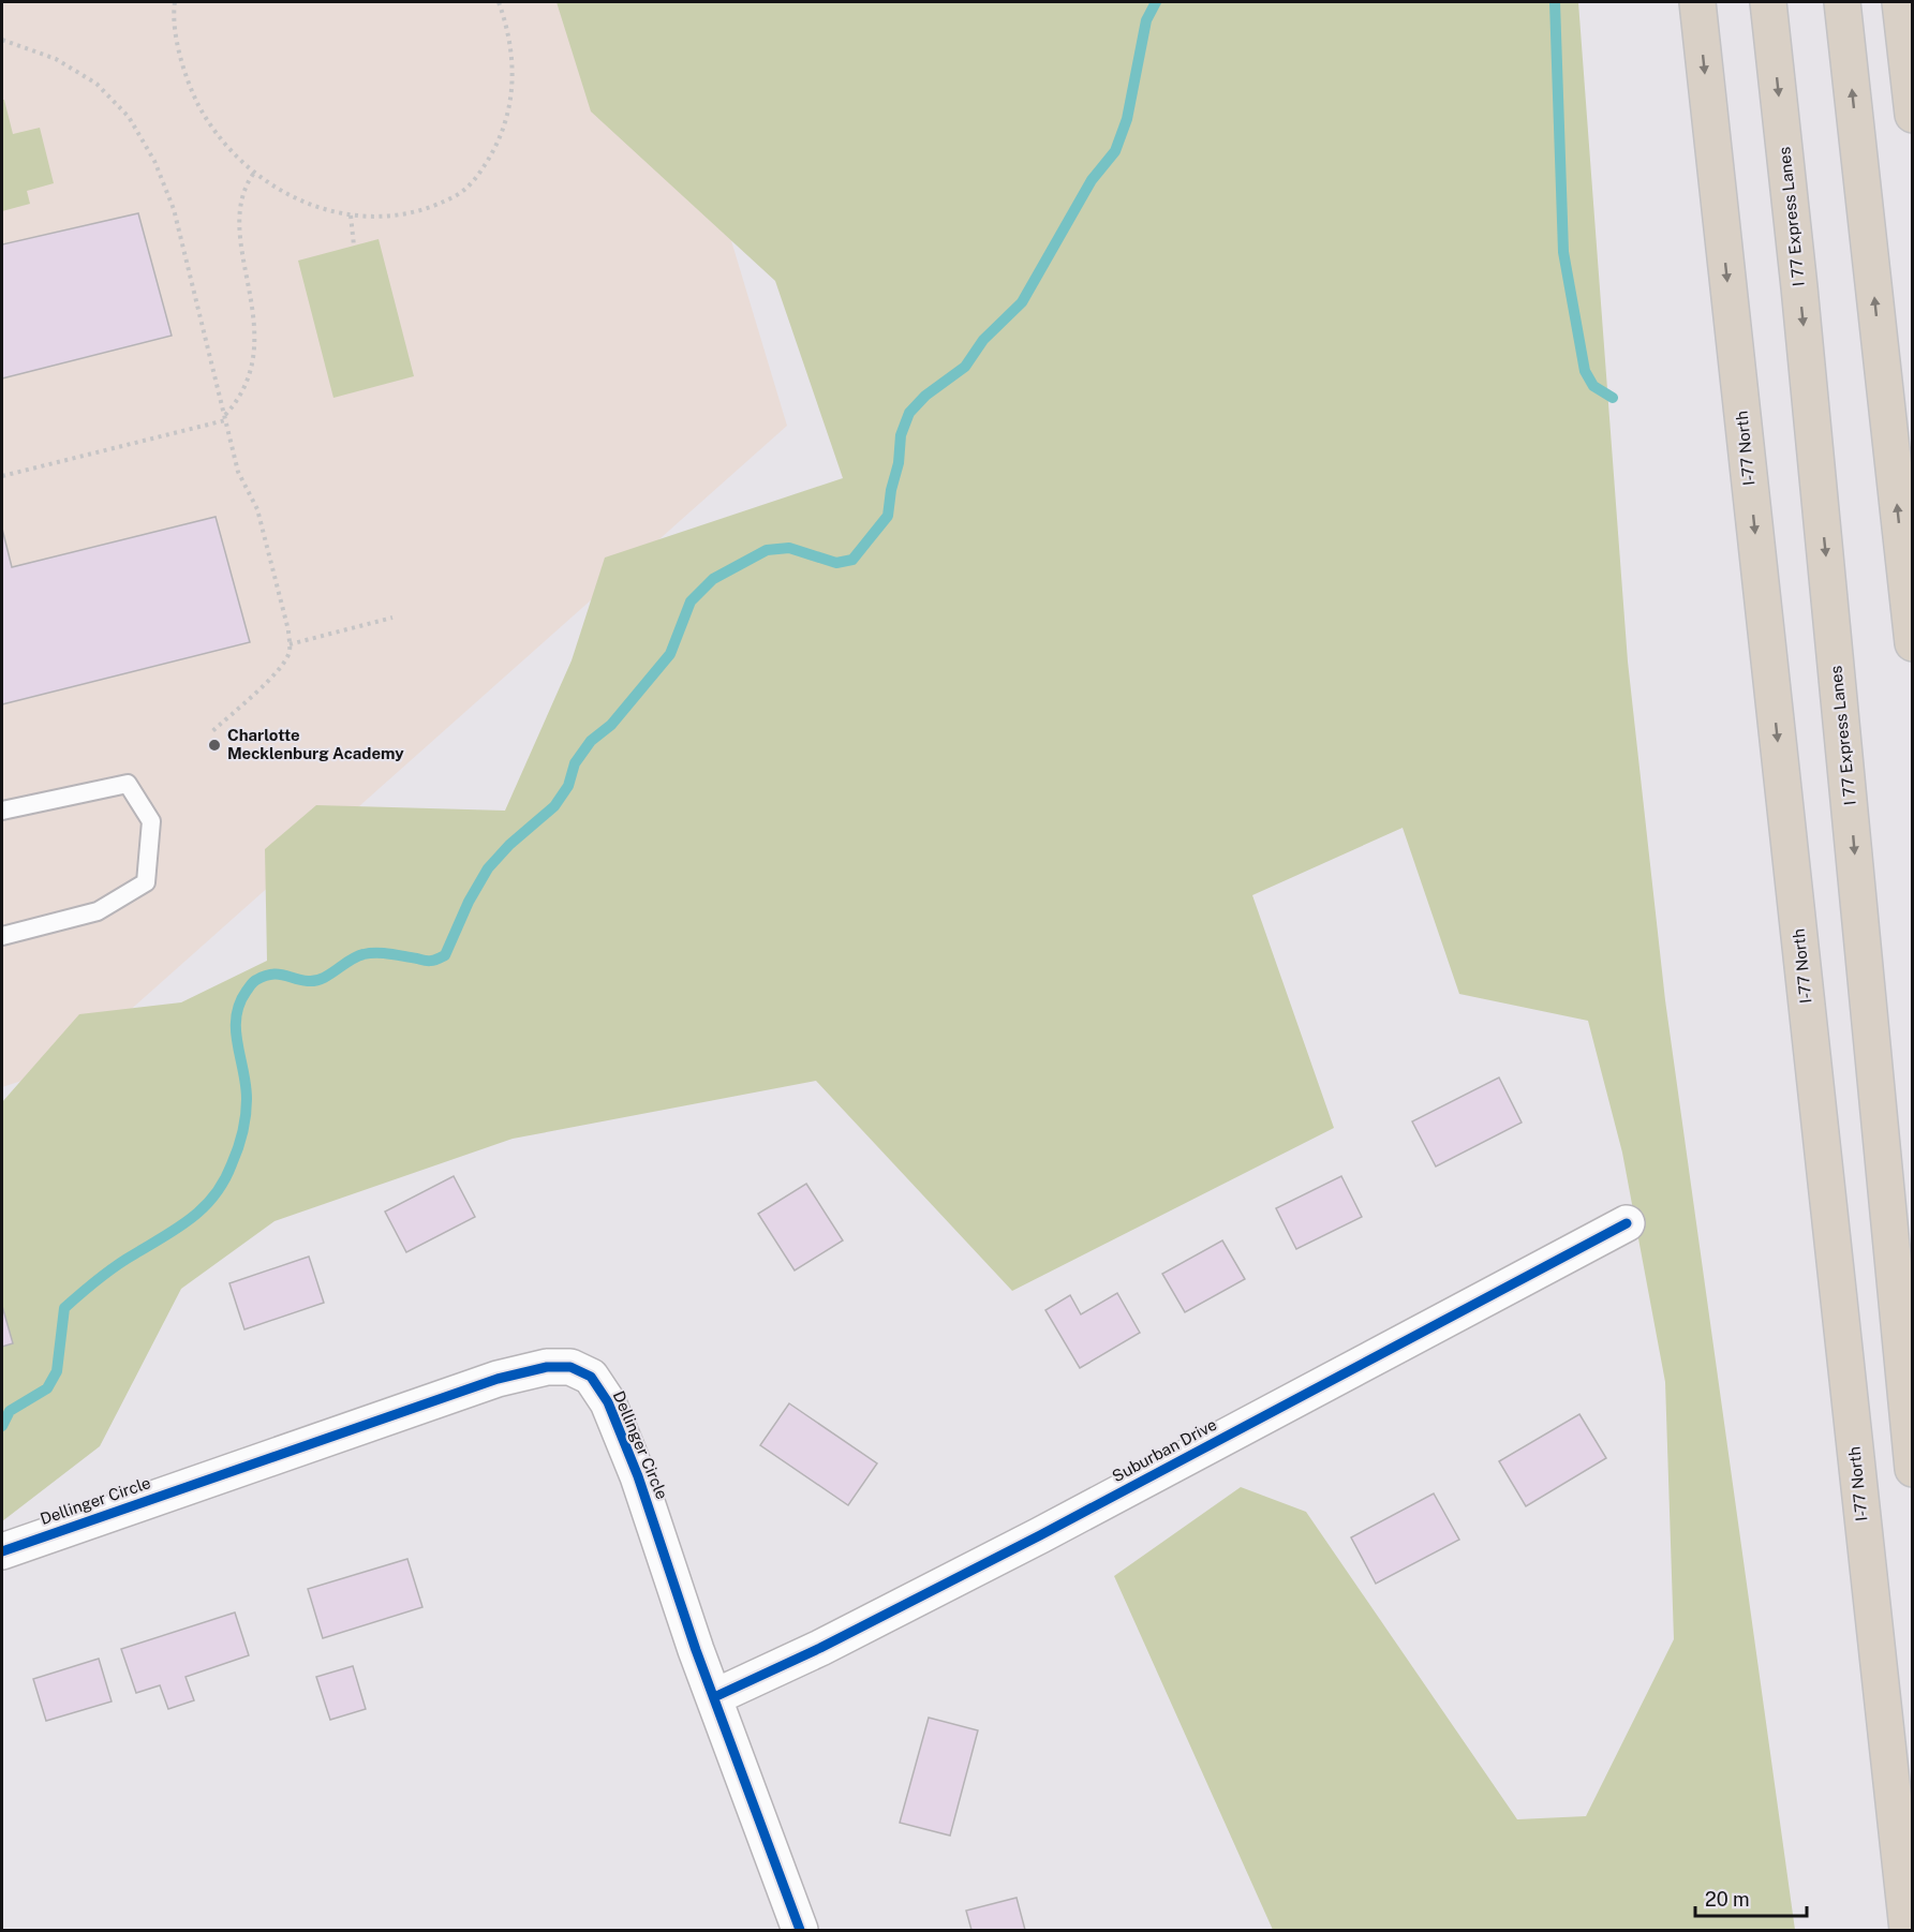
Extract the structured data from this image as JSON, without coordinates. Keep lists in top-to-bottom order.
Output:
{
  "streets": {
    "highway": ["I 77 Express Lanes", "I-77 North"],
    "street": ["Dellinger Circle", "Suburban Drive"]
  },
  "crossings": [
    ["Dellinger Circle", "Suburban Drive"]
  ],
  "places": ["Charlotte Mecklenburg Academy"],
  "scale_bar": "20 m"
}
